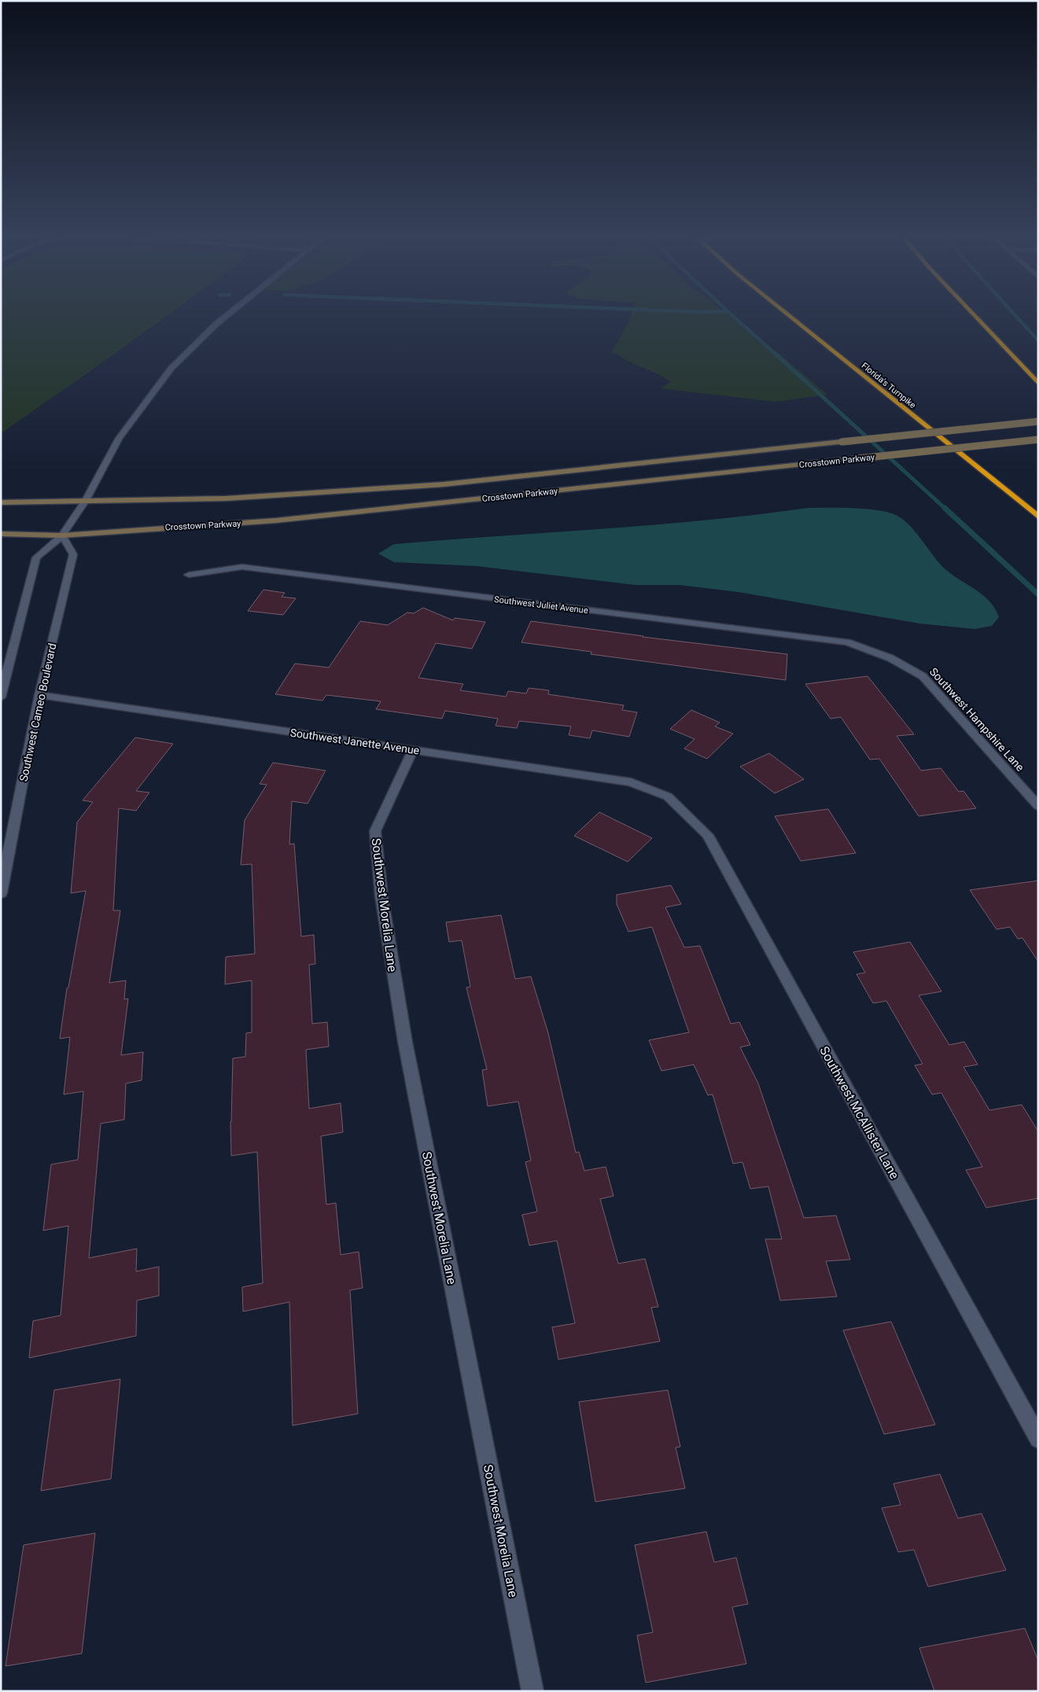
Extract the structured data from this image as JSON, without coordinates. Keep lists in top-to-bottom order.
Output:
{
  "streets": {
    "highway": ["Florida's Turnpike"],
    "main road": ["Crosstown Parkway"],
    "street": [
      "Southwest Juliet Avenue",
      "Southwest Cameo Boulevard",
      "Southwest Hampshire Lane",
      "Southwest Janette Avenue",
      "Southwest Morelia Lane",
      "Southwest McAllister Lane"
    ]
  },
  "crossings": [
    ["Crosstown Parkway", "Southwest Cameo Boulevard"],
    ["Southwest Juliet Avenue", "Southwest Hampshire Lane"],
    ["Southwest Cameo Boulevard", "Southwest Janette Avenue"],
    ["Southwest Janette Avenue", "Southwest Morelia Lane"],
    ["Southwest Janette Avenue", "Southwest McAllister Lane"]
  ]
}
